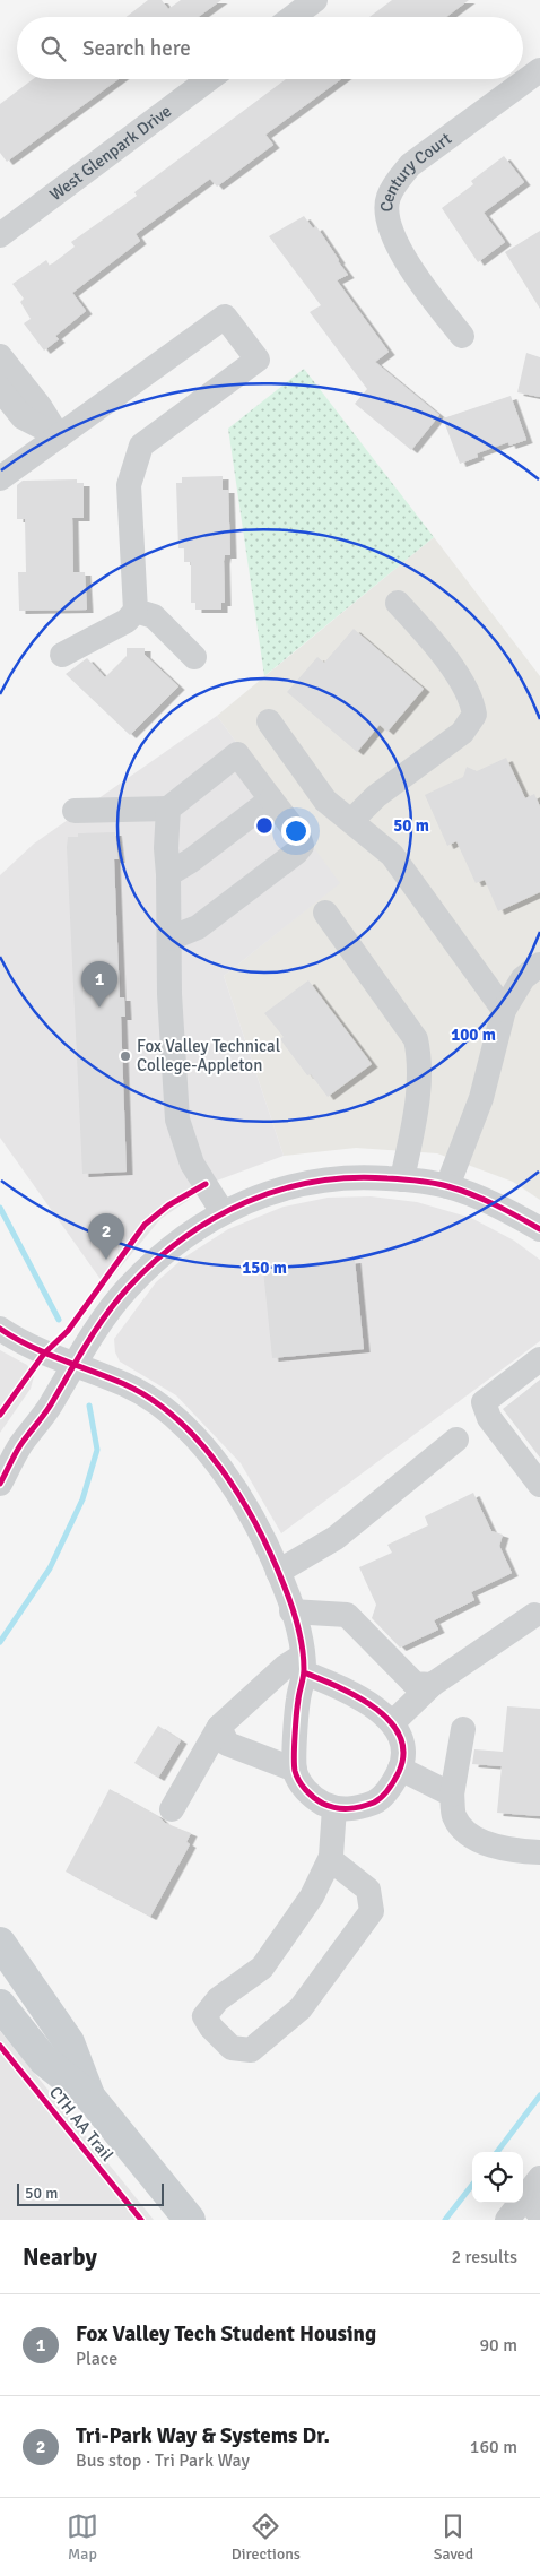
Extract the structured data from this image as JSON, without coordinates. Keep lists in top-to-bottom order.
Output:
{
  "streets": {
    "street": ["West Glenpark Drive", "Century Court"],
    "cycle path": ["CTH AA Trail"]
  },
  "places": ["Fox Valley Technical College-Appleton"],
  "scale_bar": "50 m",
  "page": {
    "search": "Search here",
    "pins": ["1", "2"],
    "scale": "50 m",
    "heading": ["Nearby", "2 results"],
    "list": [
      {
        "mark": "1",
        "name": "Fox Valley Tech Student Housing",
        "note": "Place",
        "value": "90 m"
      },
      {
        "mark": "2",
        "name": "Tri-Park Way & Systems Dr.",
        "note": "Bus stop · Tri Park Way",
        "value": "160 m"
      }
    ],
    "nav": ["Map", "Directions", "Saved"]
  },
  "rings": ["50 m", "100 m", "150 m"]
}
